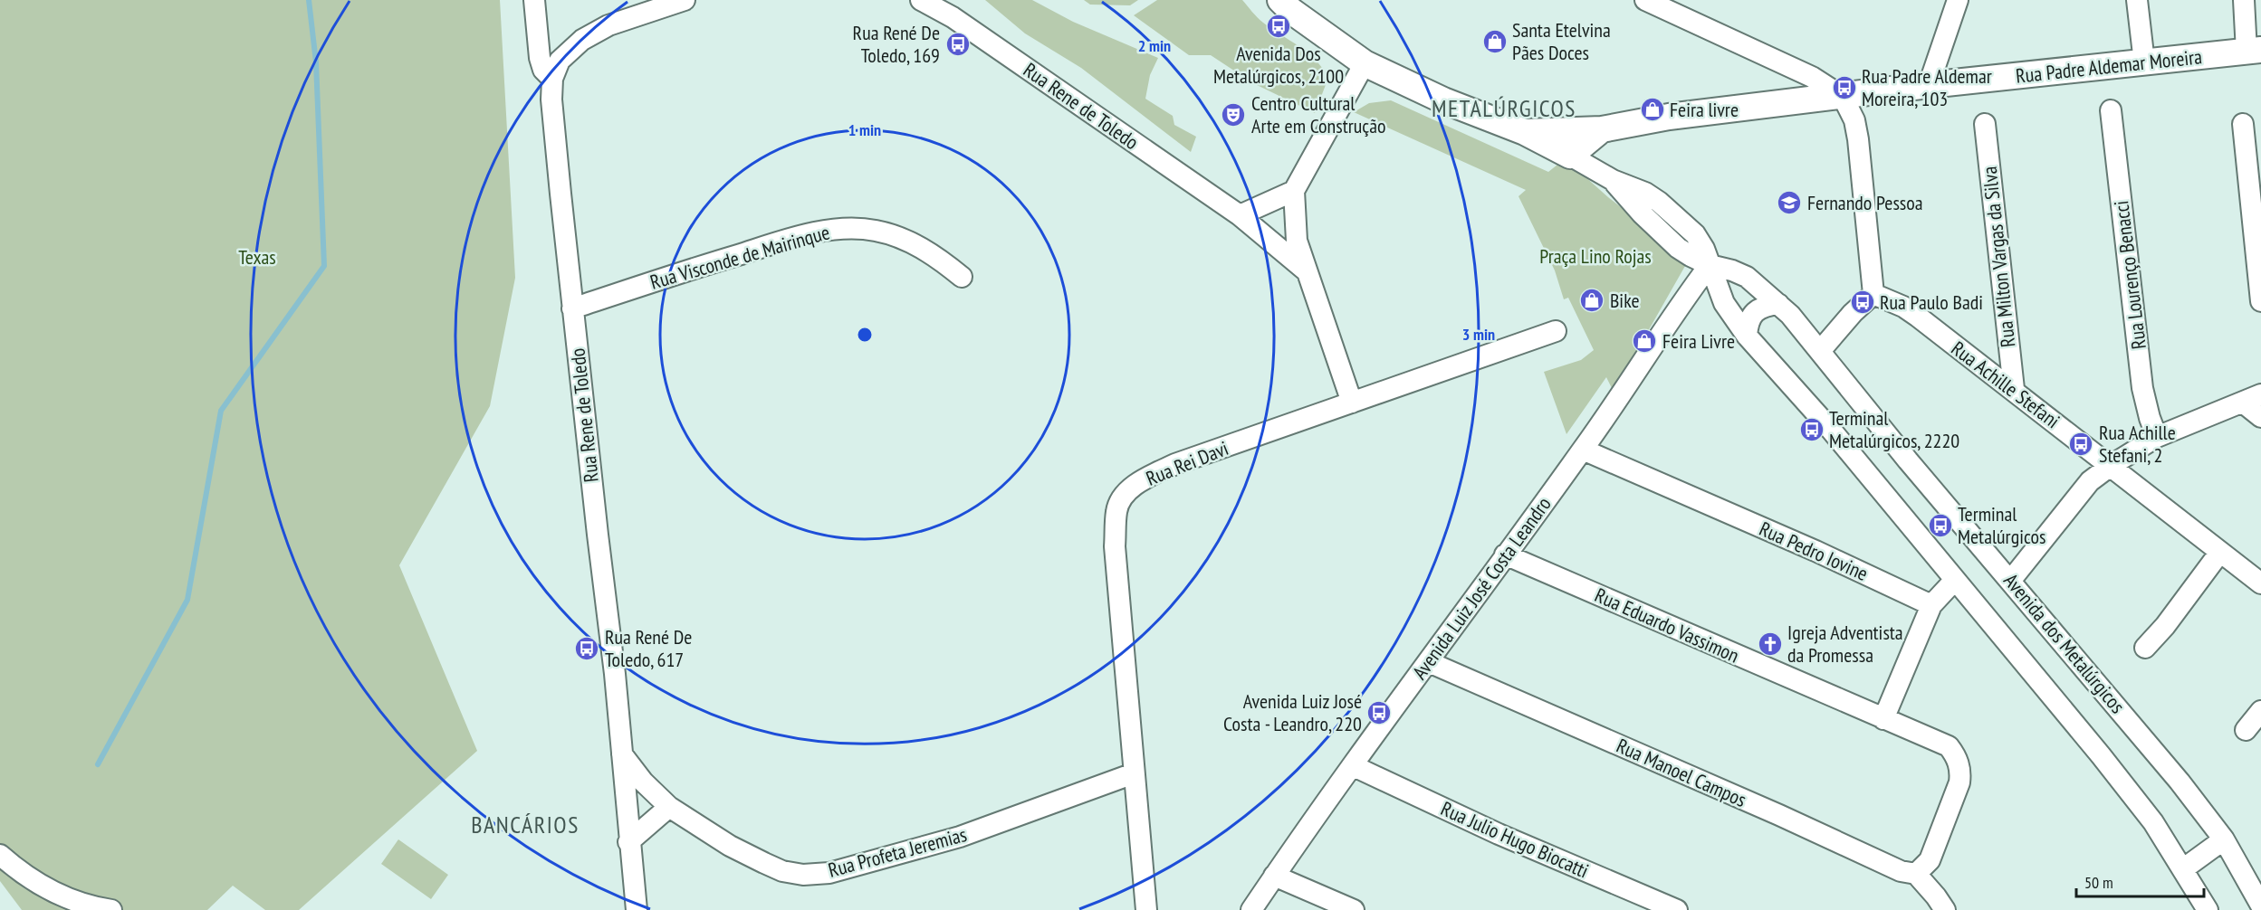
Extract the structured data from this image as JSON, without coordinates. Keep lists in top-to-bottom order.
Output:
{
  "streets": {
    "main road": ["Rua Padre Aldemar Moreira", "Avenida dos Metalúrgicos"],
    "street": [
      "Rua Rene de Toledo",
      "Rua Visconde de Mairinque",
      "Rua Milton Vargas da Silva",
      "Rua Lourenço Benacci",
      "Rua Achille Stefani",
      "Rua Rei Davi",
      "Rua Pedro Iovine",
      "Avenida Luiz José Costa Leandro",
      "Rua Eduardo Vassimon",
      "Rua Manoel Campos",
      "Rua Julio Hugo Biocatti",
      "Rua Profeta Jeremias"
    ]
  },
  "crossings": [
    ["Rua Padre Aldemar Moreira", "Avenida dos Metalúrgicos"],
    ["Rua Rene de Toledo", "Rua Visconde de Mairinque"],
    ["Rua Rene de Toledo", "Rua Profeta Jeremias"],
    ["Rua Milton Vargas da Silva", "Rua Achille Stefani"],
    ["Rua Rei Davi", "Rua Profeta Jeremias"],
    ["Rua Pedro Iovine", "Avenida Luiz José Costa Leandro"],
    ["Avenida Luiz José Costa Leandro", "Rua Eduardo Vassimon"],
    ["Avenida Luiz José Costa Leandro", "Avenida dos Metalúrgicos"],
    ["Avenida Luiz José Costa Leandro", "Rua Manoel Campos"],
    ["Avenida Luiz José Costa Leandro", "Rua Julio Hugo Biocatti"],
    ["Rua Eduardo Vassimon", "Rua Manoel Campos"]
  ],
  "districts": ["METALÚRGICOS", "BANCÁRIOS"],
  "parks": ["Praça Lino Rojas", "Texas"],
  "places": {
    "bus stop": [
      "Avenida Dos Metalúrgicos, 2100",
      "Rua René De Toledo, 169",
      "Rua Padre Aldemar Moreira, 103",
      "Rua Paulo Badi",
      "Terminal Metalúrgicos, 2220",
      "Rua Achille Stefani, 2",
      "Terminal Metalúrgicos",
      "Rua René De Toledo, 617",
      "Avenida Luiz José Costa - Leandro, 220"
    ],
    "shop": [
      "Santa Etelvina Pães Doces",
      "Feira livre",
      "Bike",
      "Feira Livre"
    ],
    "theatre": ["Centro Cultural Arte em Construção"],
    "school or university": ["Fernando Pessoa"],
    "church": ["Igreja Adventista da Promessa"]
  },
  "scale_bar": "50 m",
  "rings": ["2 min", "1 min", "3 min"]
}
